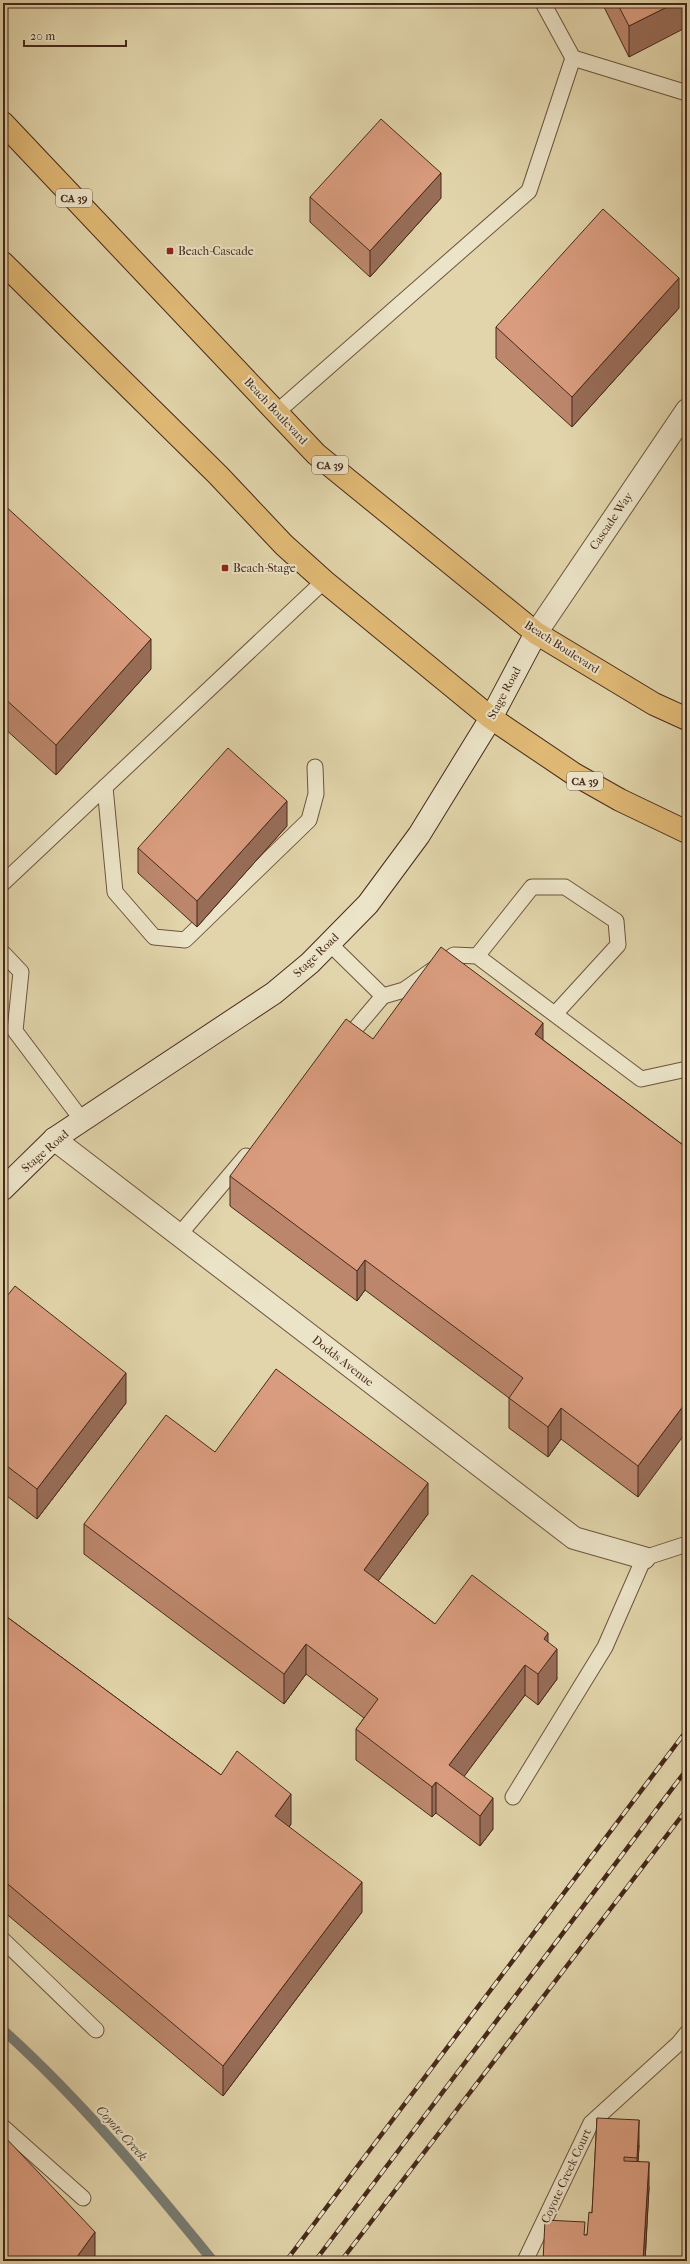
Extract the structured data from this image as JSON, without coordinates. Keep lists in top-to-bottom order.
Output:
{
  "streets": {
    "main road": ["CA 39", "Beach Boulevard"],
    "street": ["Cascade Way", "Stage Road", "Dodds Avenue"],
    "lane": ["Coyote Creek Court"]
  },
  "crossings": [
    ["CA 39", "Stage Road"],
    ["Beach Boulevard", "Cascade Way"],
    ["Beach Boulevard", "Stage Road"],
    ["Cascade Way", "Stage Road"],
    ["Stage Road", "Dodds Avenue"]
  ],
  "water": ["Coyote Creek"],
  "places": {
    "transit": ["Beach-Cascade", "Beach-Stage"]
  },
  "scale_bar": "20 m"
}
